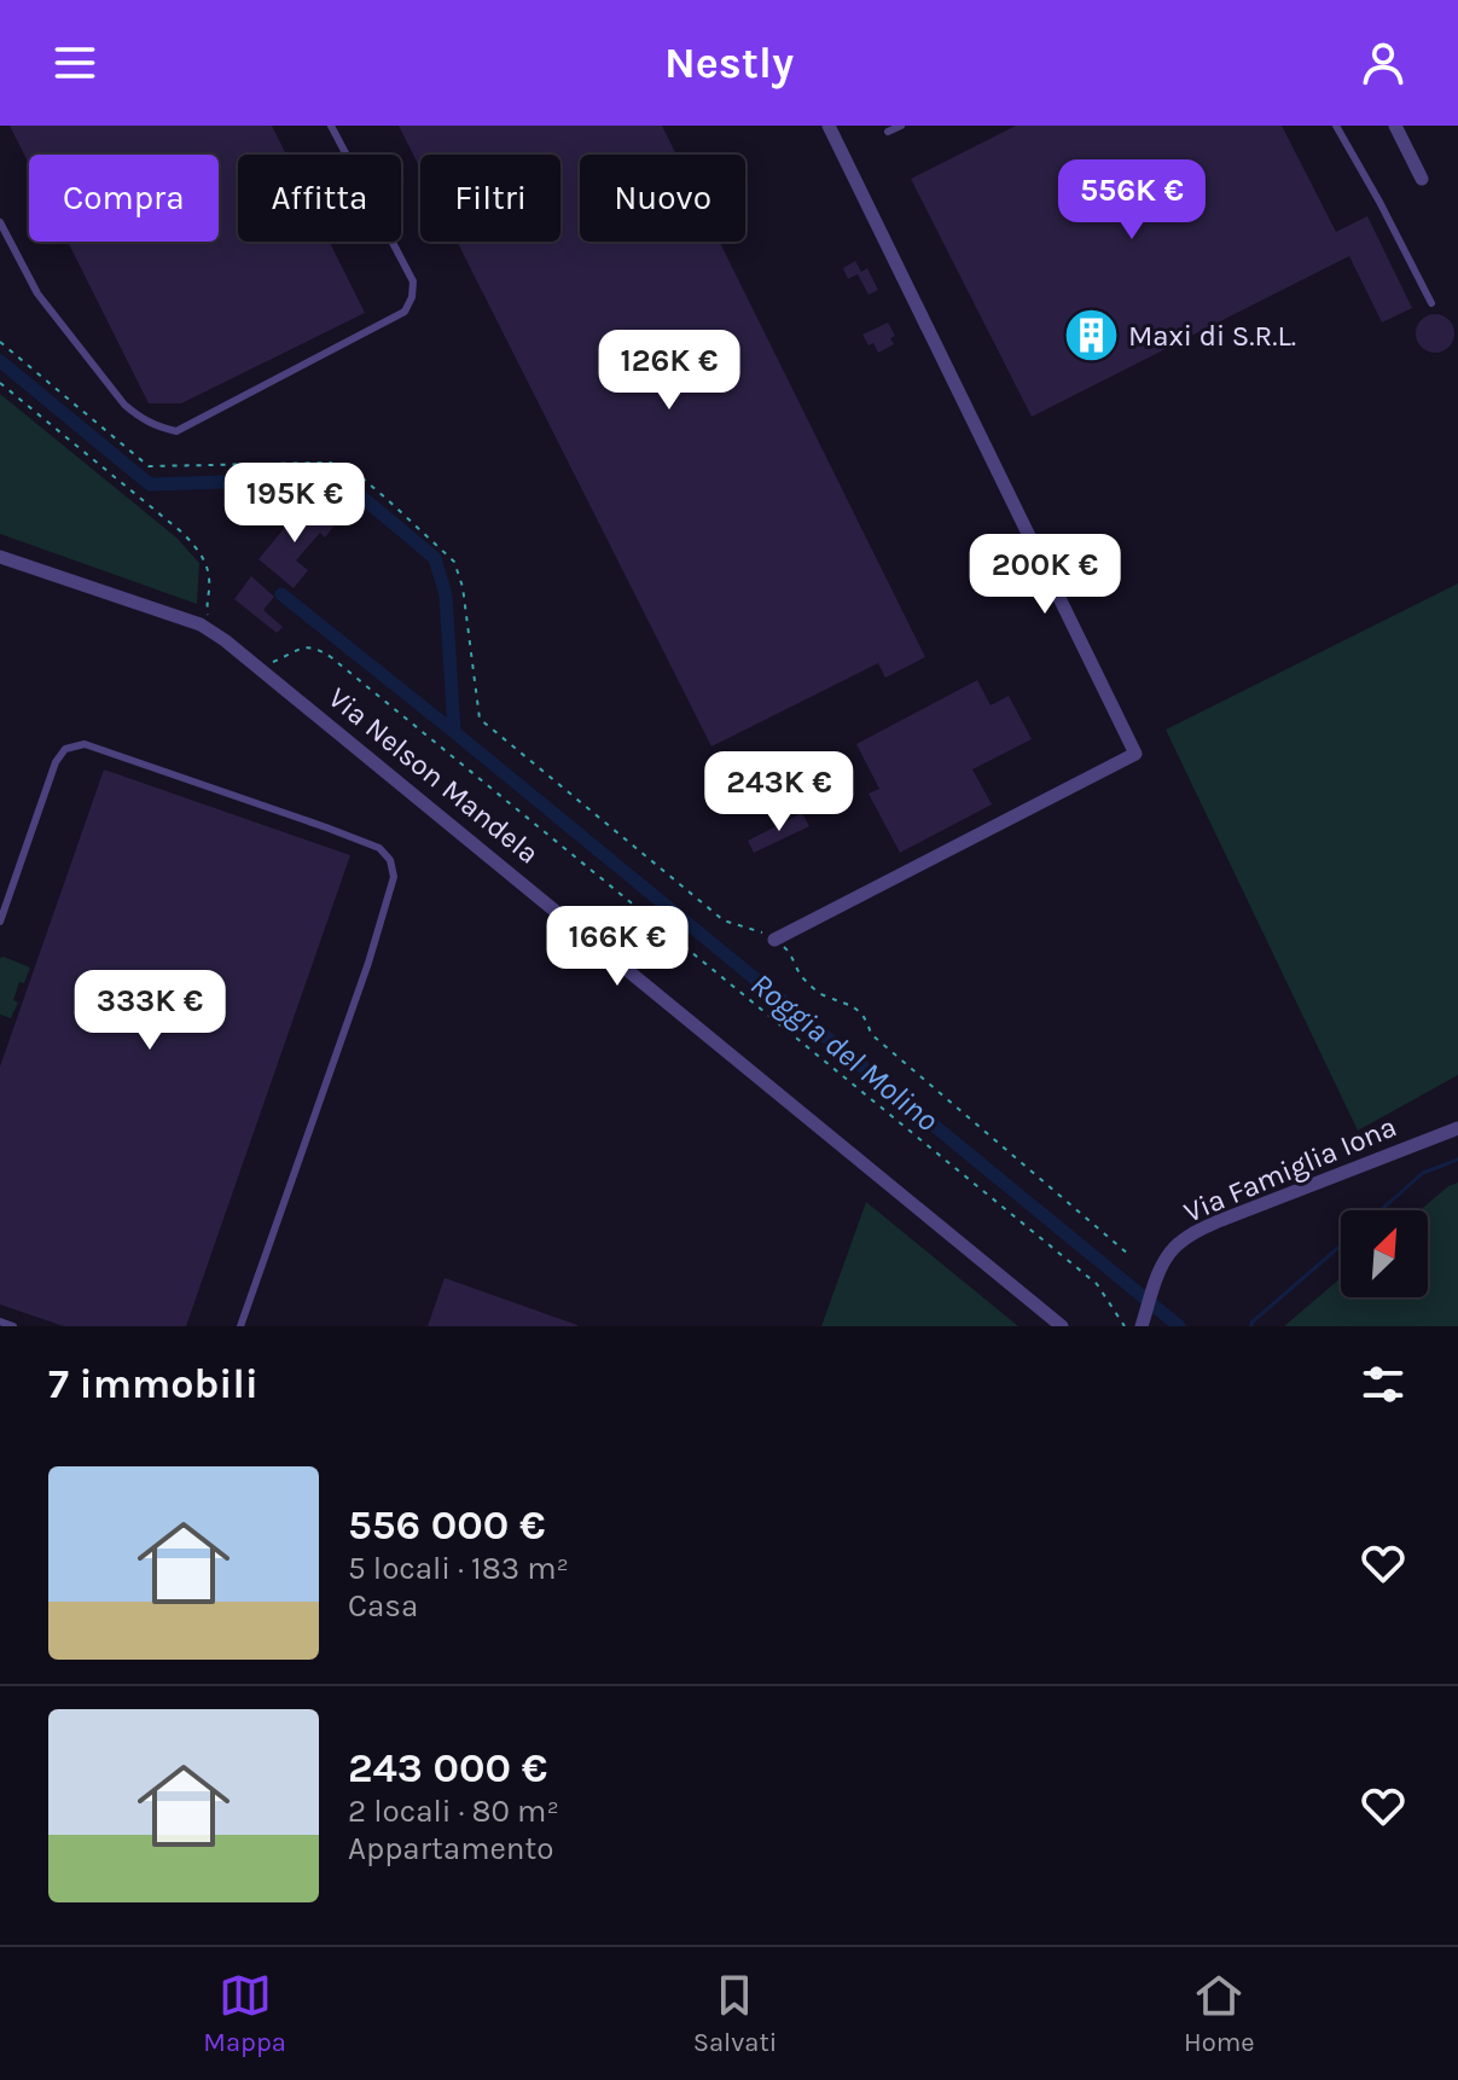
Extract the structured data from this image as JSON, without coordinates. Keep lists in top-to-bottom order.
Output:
{
  "streets": {
    "street": ["Via Nelson Mandela", "Via Famiglia Iona"]
  },
  "water": ["Roggia del Molino"],
  "places": {
    "building": ["Maxi di S.R.L."]
  },
  "north": "top right",
  "page": {
    "header": "Nestly",
    "chip": [
      "Compra",
      "Affitta",
      "Filtri",
      "Nuovo"
    ],
    "price": [
      "556K €",
      "126K €",
      "195K €",
      "200K €",
      "243K €",
      "166K €",
      "333K €"
    ],
    "heading": "7 immobili",
    "list": [
      {
        "name": "556 000 €",
        "note": "5 locali · 183 m² · Casa"
      },
      {
        "name": "243 000 €",
        "note": "2 locali · 80 m² · Appartamento"
      }
    ],
    "tabs": ["Mappa", "Salvati", "Home"]
  }
}
